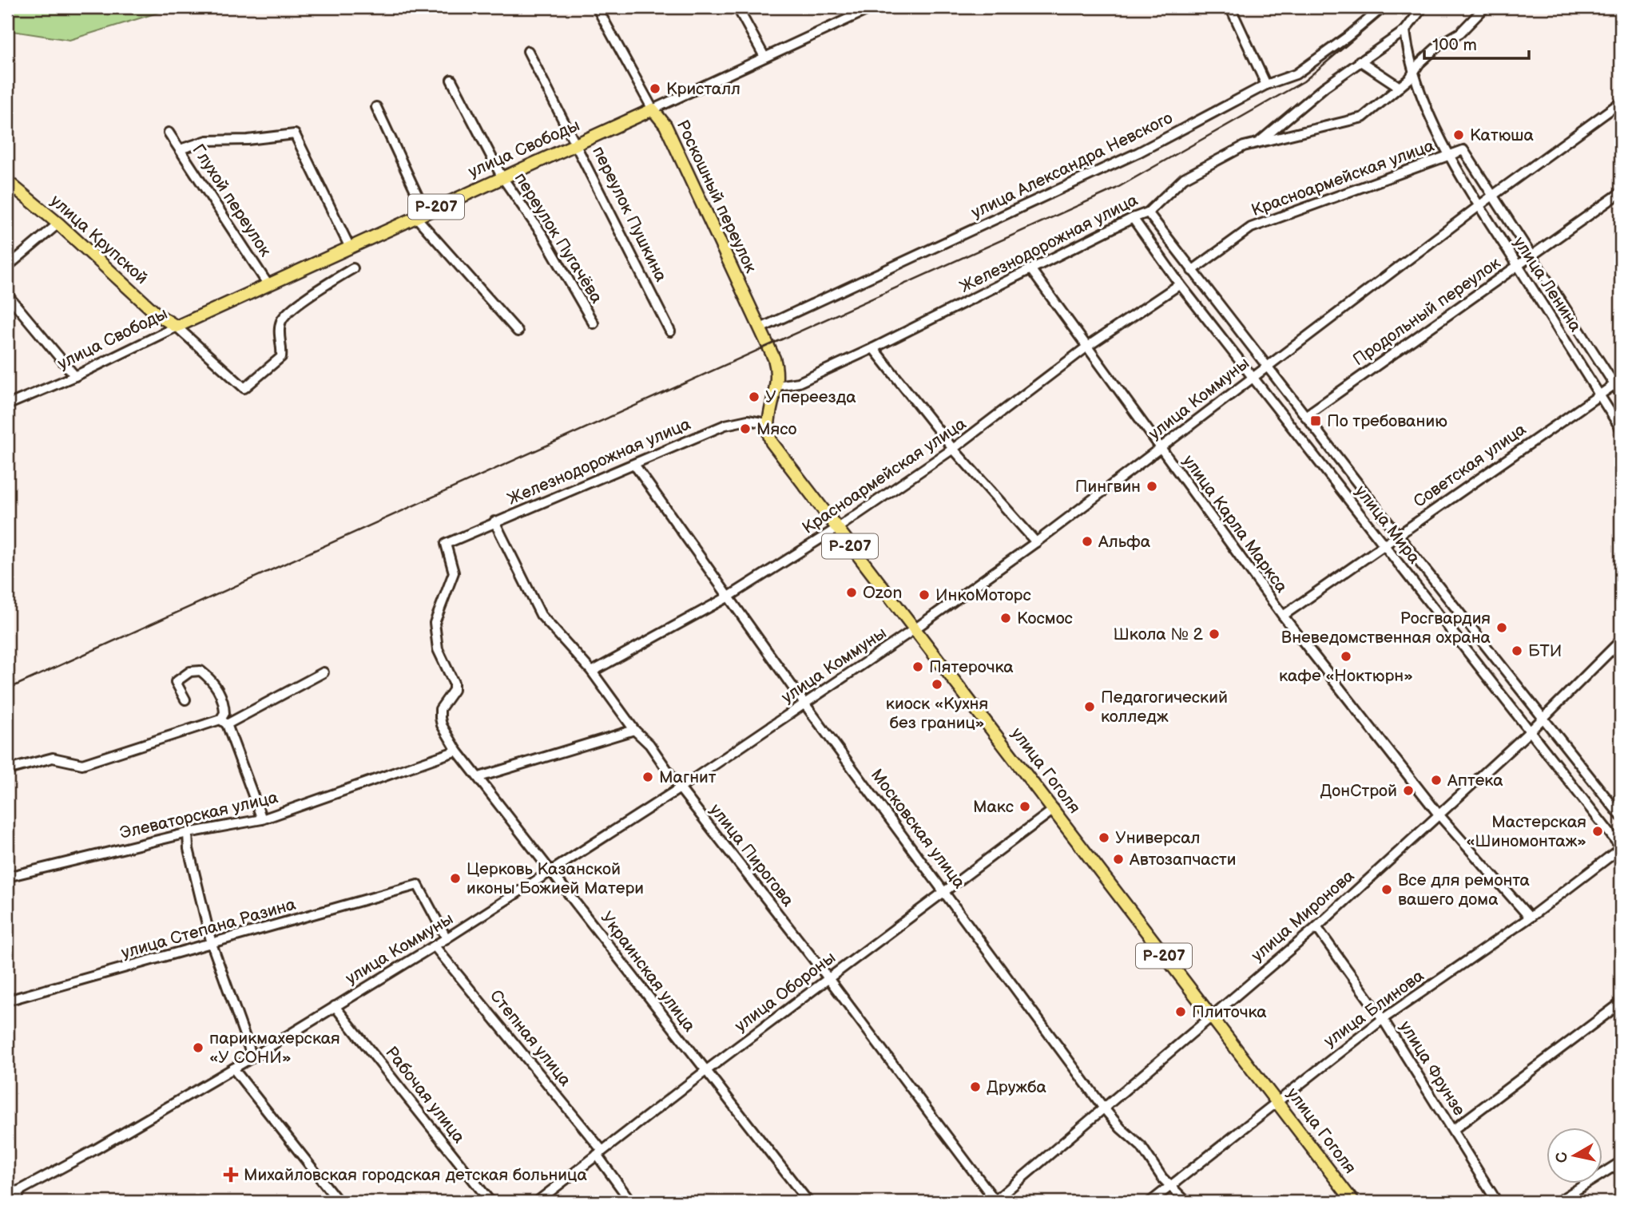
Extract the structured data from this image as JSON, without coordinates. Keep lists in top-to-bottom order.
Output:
{
  "streets": {
    "main road": [
      "улица Свободы",
      "Роскошный переулок",
      "Р-207",
      "улица Крупской",
      "улица Гоголя"
    ],
    "street": [
      "улица Александра Невского",
      "Красноармейская улица",
      "Глухой переулок",
      "переулок Пушкина",
      "переулок Пугачёва",
      "Железнодорожная улица",
      "улица Ленина",
      "Продольный переулок",
      "улица Коммуны",
      "Советская улица",
      "улица Карла Маркса",
      "улица Мира",
      "Элеваторская улица",
      "Московская улица",
      "улица Пирогова",
      "улица Миронова",
      "улица Степана Разина",
      "Украинская улица",
      "улица Обороны",
      "улица Блинова",
      "Степная улица",
      "улица Фрунзе",
      "Рабочая улица"
    ]
  },
  "crossings": [
    ["улица Свободы", "Роскошный переулок"],
    ["улица Свободы", "Глухой переулок"],
    ["улица Свободы", "переулок Пушкина"],
    ["улица Свободы", "переулок Пугачёва"],
    ["улица Свободы", "улица Крупской"],
    ["улица Александра Невского", "Роскошный переулок"],
    ["Красноармейская улица", "улица Ленина"],
    ["Красноармейская улица", "улица Карла Маркса"],
    ["Красноармейская улица", "улица Мира"],
    ["Красноармейская улица", "улица Гоголя"],
    ["Красноармейская улица", "Московская улица"],
    ["Красноармейская улица", "улица Пирогова"],
    ["Роскошный переулок", "Железнодорожная улица"],
    ["Железнодорожная улица", "улица Ленина"],
    ["Железнодорожная улица", "улица Карла Маркса"],
    ["Железнодорожная улица", "улица Мира"],
    ["Железнодорожная улица", "улица Гоголя"],
    ["Железнодорожная улица", "Московская улица"],
    ["Железнодорожная улица", "улица Пирогова"],
    ["Железнодорожная улица", "Украинская улица"],
    ["улица Ленина", "Продольный переулок"],
    ["улица Ленина", "улица Коммуны"],
    ["улица Ленина", "Советская улица"],
    ["Продольный переулок", "улица Мира"],
    ["улица Коммуны", "улица Карла Маркса"],
    ["улица Коммуны", "улица Мира"],
    ["улица Коммуны", "улица Гоголя"],
    ["улица Коммуны", "Московская улица"],
    ["улица Коммуны", "улица Пирогова"],
    ["улица Коммуны", "улица Степана Разина"],
    ["улица Коммуны", "Украинская улица"],
    ["улица Коммуны", "Степная улица"],
    ["улица Коммуны", "Рабочая улица"],
    ["Советская улица", "улица Карла Маркса"],
    ["Советская улица", "улица Мира"],
    ["улица Карла Маркса", "улица Миронова"],
    ["улица Карла Маркса", "улица Блинова"],
    ["улица Мира", "улица Миронова"],
    ["улица Мира", "улица Блинова"],
    ["улица Гоголя", "улица Миронова"],
    ["улица Гоголя", "улица Обороны"],
    ["улица Гоголя", "улица Блинова"],
    ["Элеваторская улица", "Украинская улица"],
    ["Московская улица", "улица Миронова"],
    ["Московская улица", "улица Обороны"],
    ["Московская улица", "улица Блинова"],
    ["улица Пирогова", "улица Миронова"],
    ["улица Пирогова", "улица Обороны"],
    ["улица Миронова", "улица Фрунзе"],
    ["Украинская улица", "улица Обороны"],
    ["улица Обороны", "Степная улица"],
    ["улица Блинова", "улица Фрунзе"]
  ],
  "places": {
    "other": [
      "Кристалл",
      "Катюша",
      "У переезда",
      "Мясо",
      "Пингвин",
      "Альфа",
      "Ozon",
      "ИнкоМоторс",
      "Космос",
      "Росгвардия Вневедомственная охрана",
      "Школа № 2",
      "БТИ",
      "кафе «Ноктюрн»",
      "Пятерочка",
      "киоск «Кухня без границ»",
      "Педагогический колледж",
      "Магнит",
      "Аптека",
      "ДонСтрой",
      "Макс",
      "Мастерская «Шиномонтаж»",
      "Универсал",
      "Автозапчасти",
      "Церковь Казанской иконы Божией Матери",
      "Все для ремонта вашего дома",
      "Плиточка",
      "парикмахерская «У СОНИ»",
      "Дружба"
    ],
    "transit": ["По требованию"],
    "health": ["Михайловская городская детская больница"]
  },
  "scale_bar": "100 m",
  "north": "left"
}
